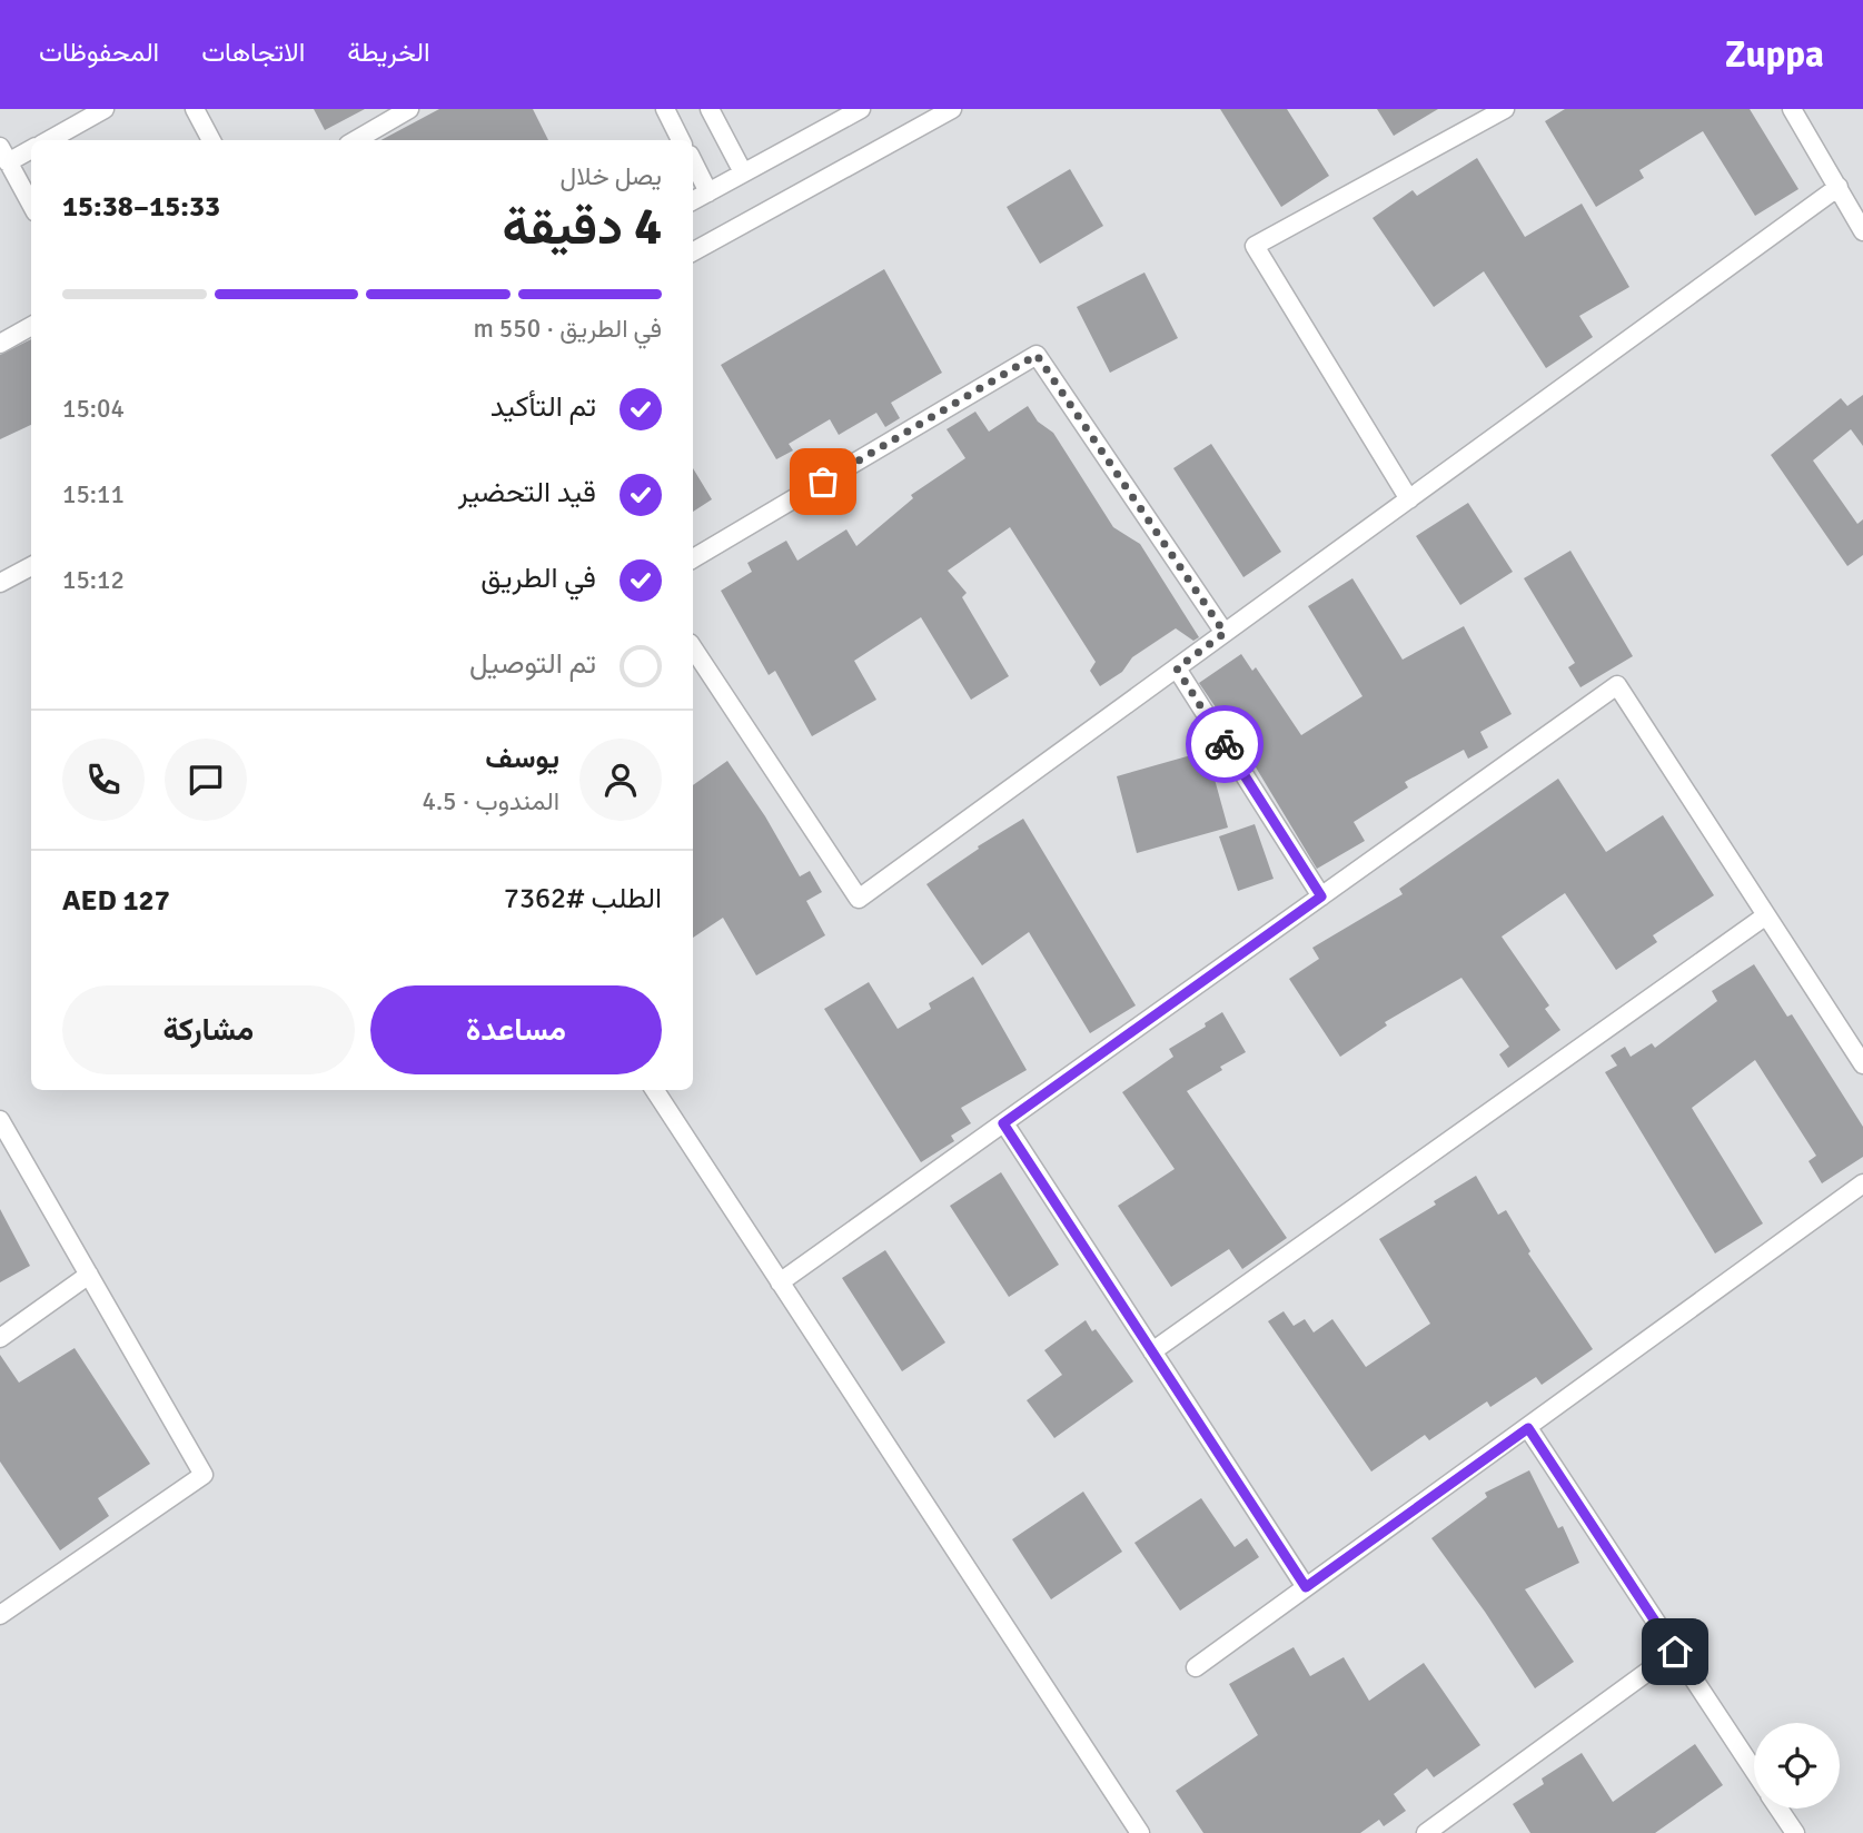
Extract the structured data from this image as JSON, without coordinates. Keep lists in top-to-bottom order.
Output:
{
  "page": {
    "header": "Zuppa",
    "nav": ["الخريطة", "الاتجاهات", "المحفوظات"],
    "heading": ["4 دقيقة", "يصل خلال", "15:33–15:38"],
    "panel": [
      "يوسف",
      "المندوب · 4.5",
      "الطلب #7362",
      "AED 127"
    ],
    "bar": "في الطريق · 550 m",
    "list": [
      ["تم التأكيد", "15:04"],
      ["قيد التحضير", "15:11"],
      ["في الطريق", "15:12"],
      "تم التوصيل"
    ],
    "buttons": ["مساعدة", "مشاركة"]
  }
}
